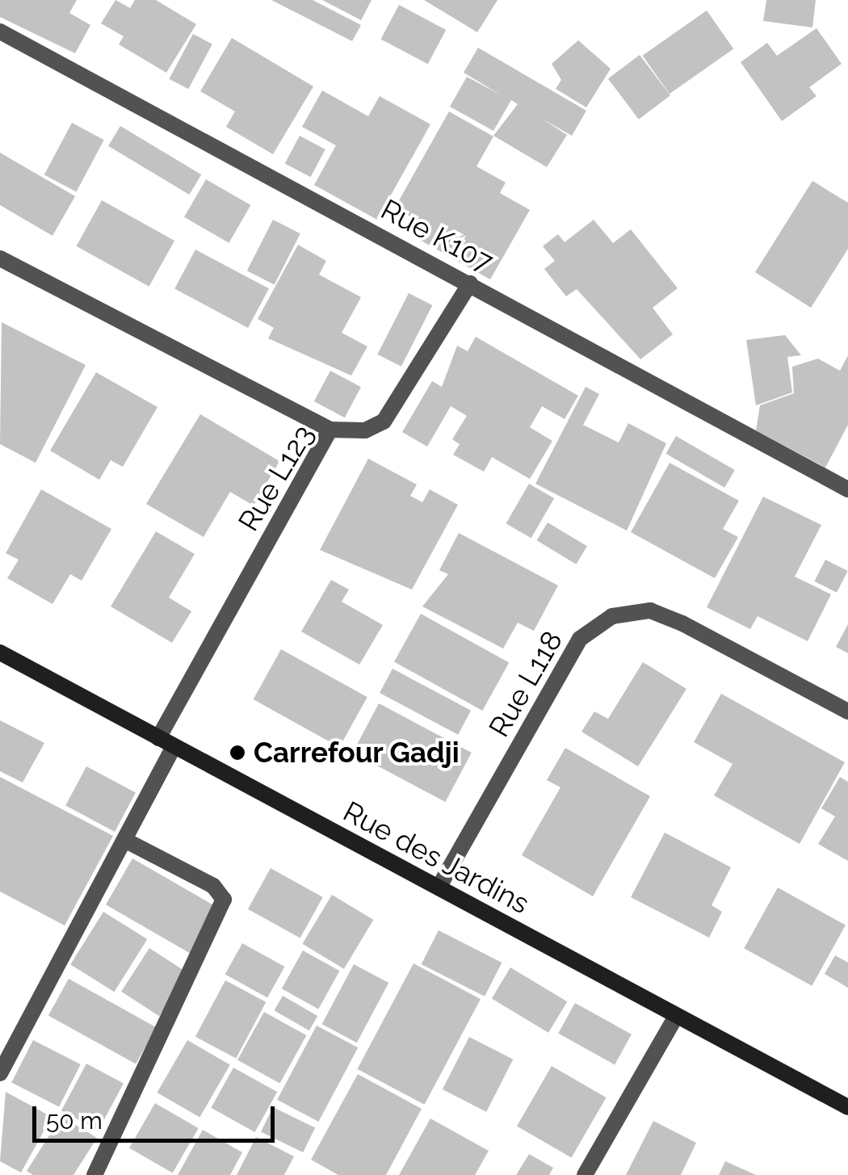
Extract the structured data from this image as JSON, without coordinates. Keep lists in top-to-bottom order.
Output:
{
  "streets": {
    "main road": ["Rue des Jardins"],
    "street": ["Rue K107", "Rue L123", "Rue L118"]
  },
  "crossings": [
    ["Rue K107", "Rue L123"],
    ["Rue L123", "Rue des Jardins"],
    ["Rue L118", "Rue des Jardins"]
  ],
  "places": ["Carrefour Gadji"],
  "scale_bar": "50 m"
}
